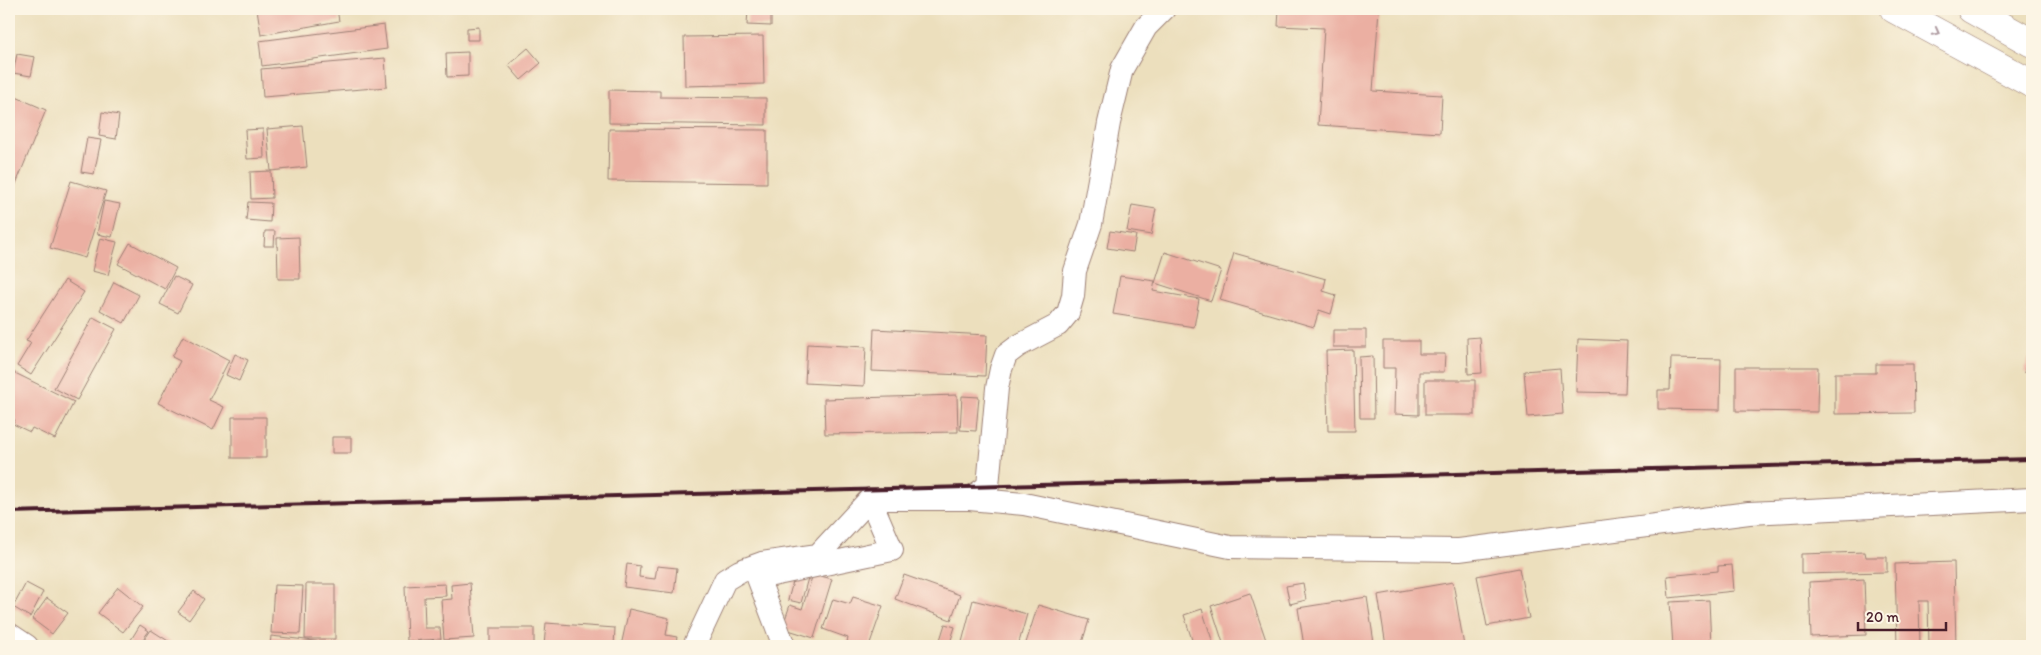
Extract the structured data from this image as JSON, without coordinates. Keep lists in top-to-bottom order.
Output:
{
  "scale_bar": "20 m"
}
